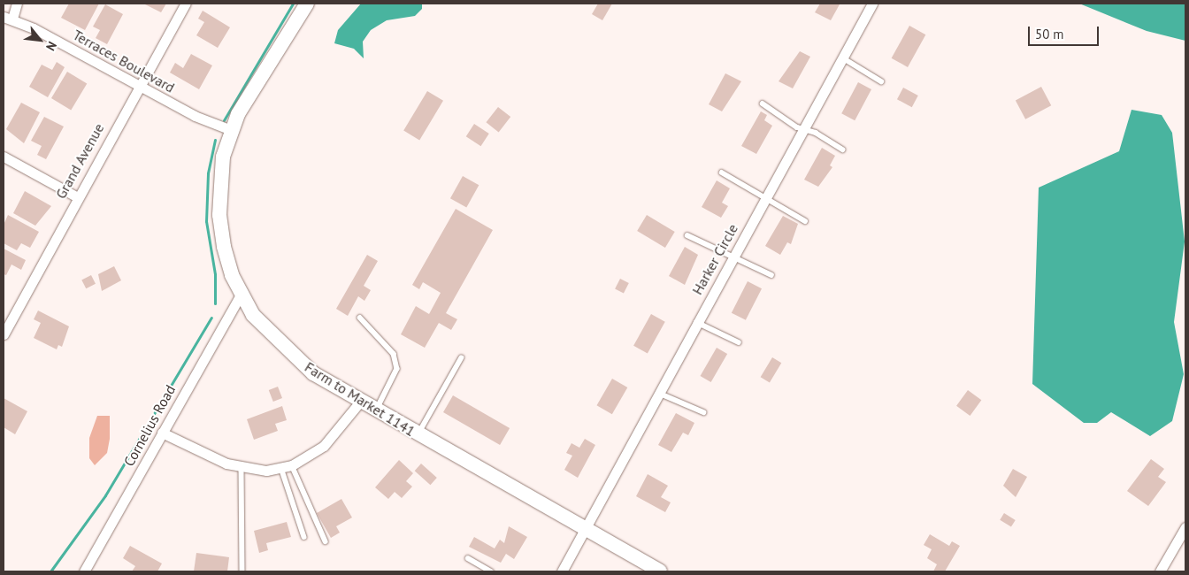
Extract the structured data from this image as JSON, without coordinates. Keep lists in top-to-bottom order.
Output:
{
  "streets": {
    "street": [
      "Terraces Boulevard",
      "Grand Avenue",
      "Harker Circle",
      "Farm to Market 1141",
      "Cornelius Road"
    ]
  },
  "crossings": [
    ["Terraces Boulevard", "Grand Avenue"],
    ["Terraces Boulevard", "Farm to Market 1141"],
    ["Harker Circle", "Farm to Market 1141"],
    ["Farm to Market 1141", "Cornelius Road"]
  ],
  "scale_bar": "50 m",
  "north": "bottom right"
}
